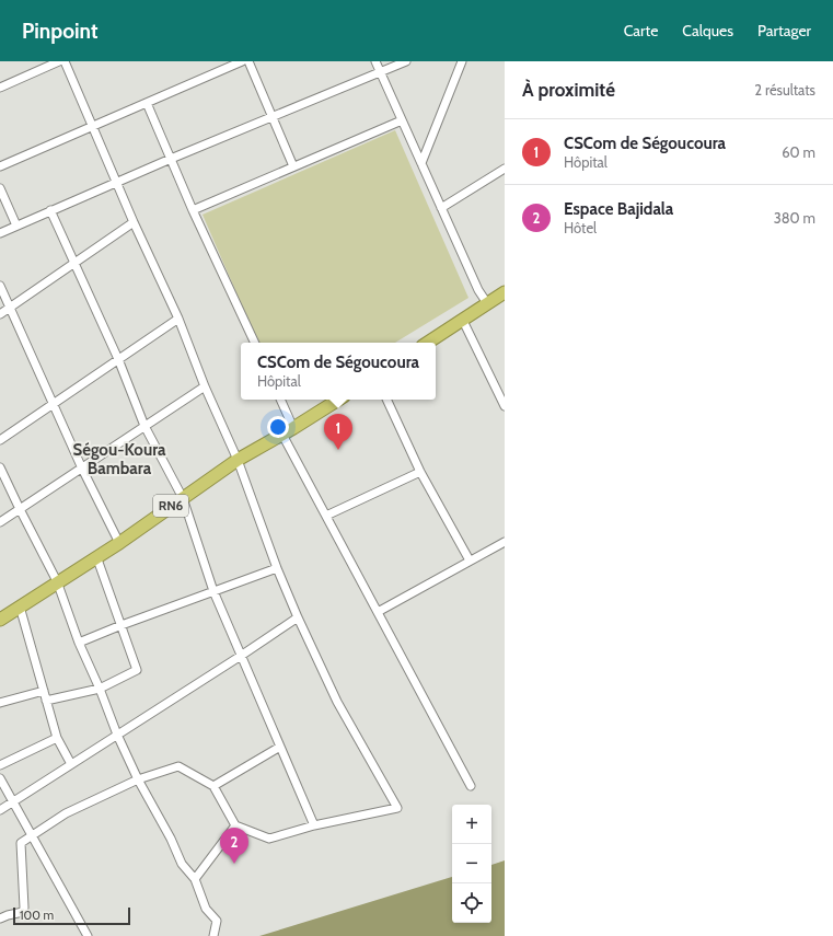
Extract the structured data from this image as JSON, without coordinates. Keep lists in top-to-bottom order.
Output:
{
  "streets": {
    "highway": ["RN6"]
  },
  "districts": ["Ségou-Koura Bambara"],
  "scale_bar": "100 m",
  "page": {
    "header": "Pinpoint",
    "nav": ["Carte", "Calques", "Partager"],
    "heading": ["À proximité", "2 résultats"],
    "list": [
      {
        "mark": "1",
        "name": "CSCom de Ségoucoura",
        "note": "Hôpital",
        "value": "60 m"
      },
      {
        "mark": "2",
        "name": "Espace Bajidala",
        "note": "Hôtel",
        "value": "380 m"
      }
    ],
    "popup": ["CSCom de Ségoucoura", "Hôpital"],
    "pins": ["1", "2"],
    "map_buttons": ["+", "−"],
    "scale": "100 m"
  }
}
